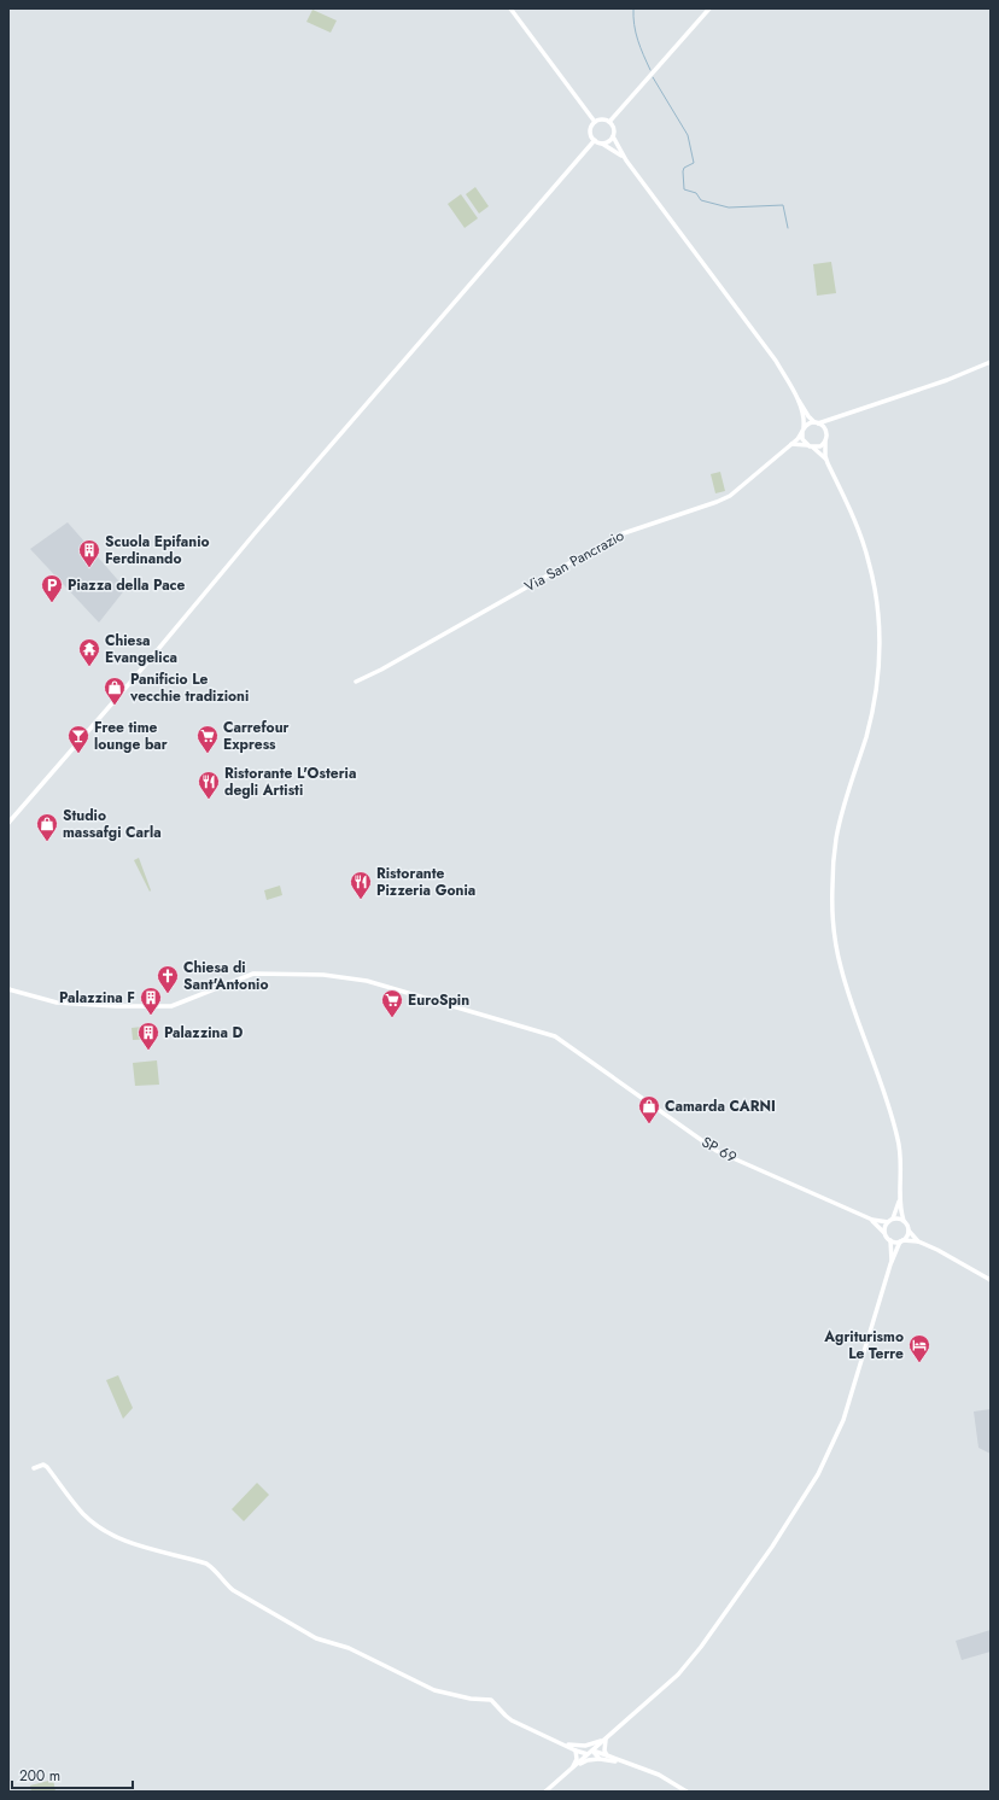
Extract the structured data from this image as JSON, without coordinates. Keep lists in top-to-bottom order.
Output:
{
  "streets": {
    "main road": ["Via San Pancrazio", "SP 69"]
  },
  "places": {
    "building": ["Scuola Epifanio Ferdinando", "Palazzina F", "Palazzina D"],
    "parking": ["Piazza della Pace"],
    "temple": ["Chiesa Evangelica"],
    "shop": ["Panificio Le vecchie tradizioni", "Studio massafgi Carla", "Camarda CARNI"],
    "bar": ["Free time lounge bar"],
    "supermarket": ["Carrefour Express", "EuroSpin"],
    "restaurant": ["Ristorante L'Osteria degli Artisti", "Ristorante Pizzeria Gonia"],
    "church": ["Chiesa di Sant'Antonio"],
    "hotel": ["Agriturismo Le Terre"]
  },
  "scale_bar": "200 m"
}
